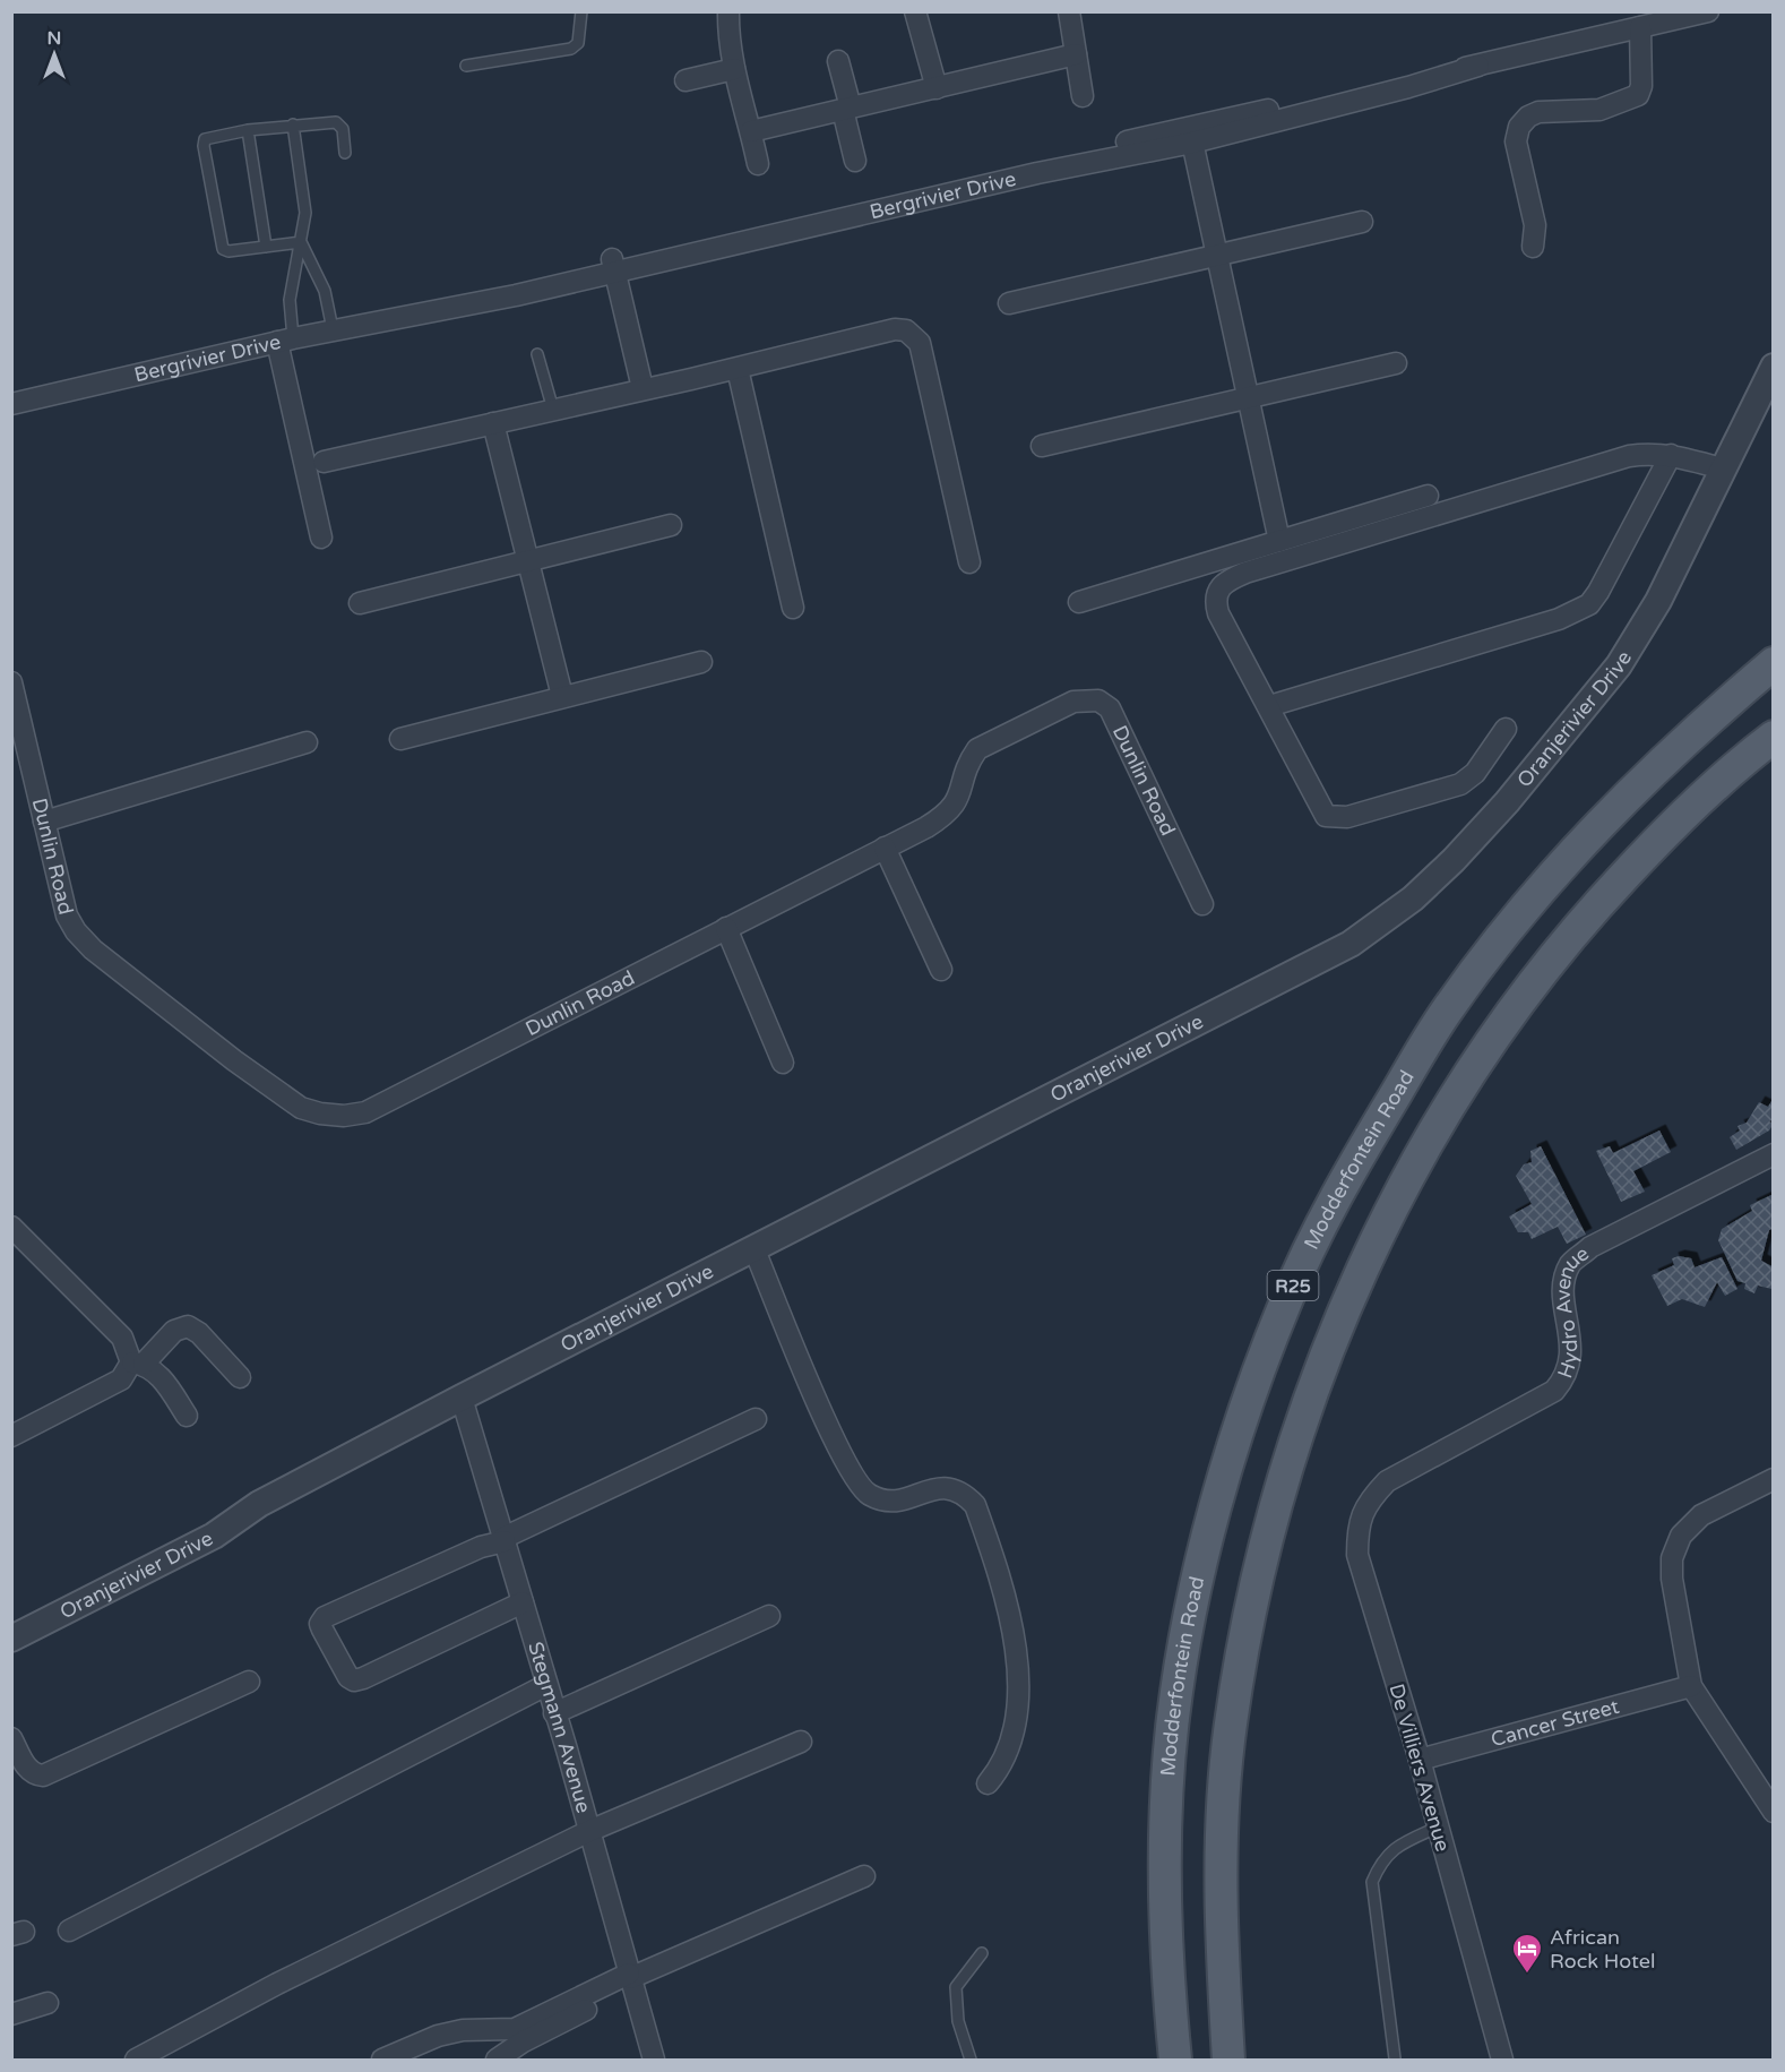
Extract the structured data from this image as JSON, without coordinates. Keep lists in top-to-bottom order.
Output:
{
  "streets": {
    "main road": ["Modderfontein Road", "R25"],
    "street": [
      "Bergrivier Drive",
      "Oranjerivier Drive",
      "Dunlin Road",
      "Hydro Avenue",
      "Cancer Street",
      "Stegmann Avenue",
      "De Villiers Avenue"
    ]
  },
  "crossings": [
    ["Oranjerivier Drive", "Stegmann Avenue"],
    ["Hydro Avenue", "De Villiers Avenue"],
    ["Cancer Street", "De Villiers Avenue"]
  ],
  "places": {
    "hotel": ["African Rock Hotel"]
  },
  "north": "top"
}
